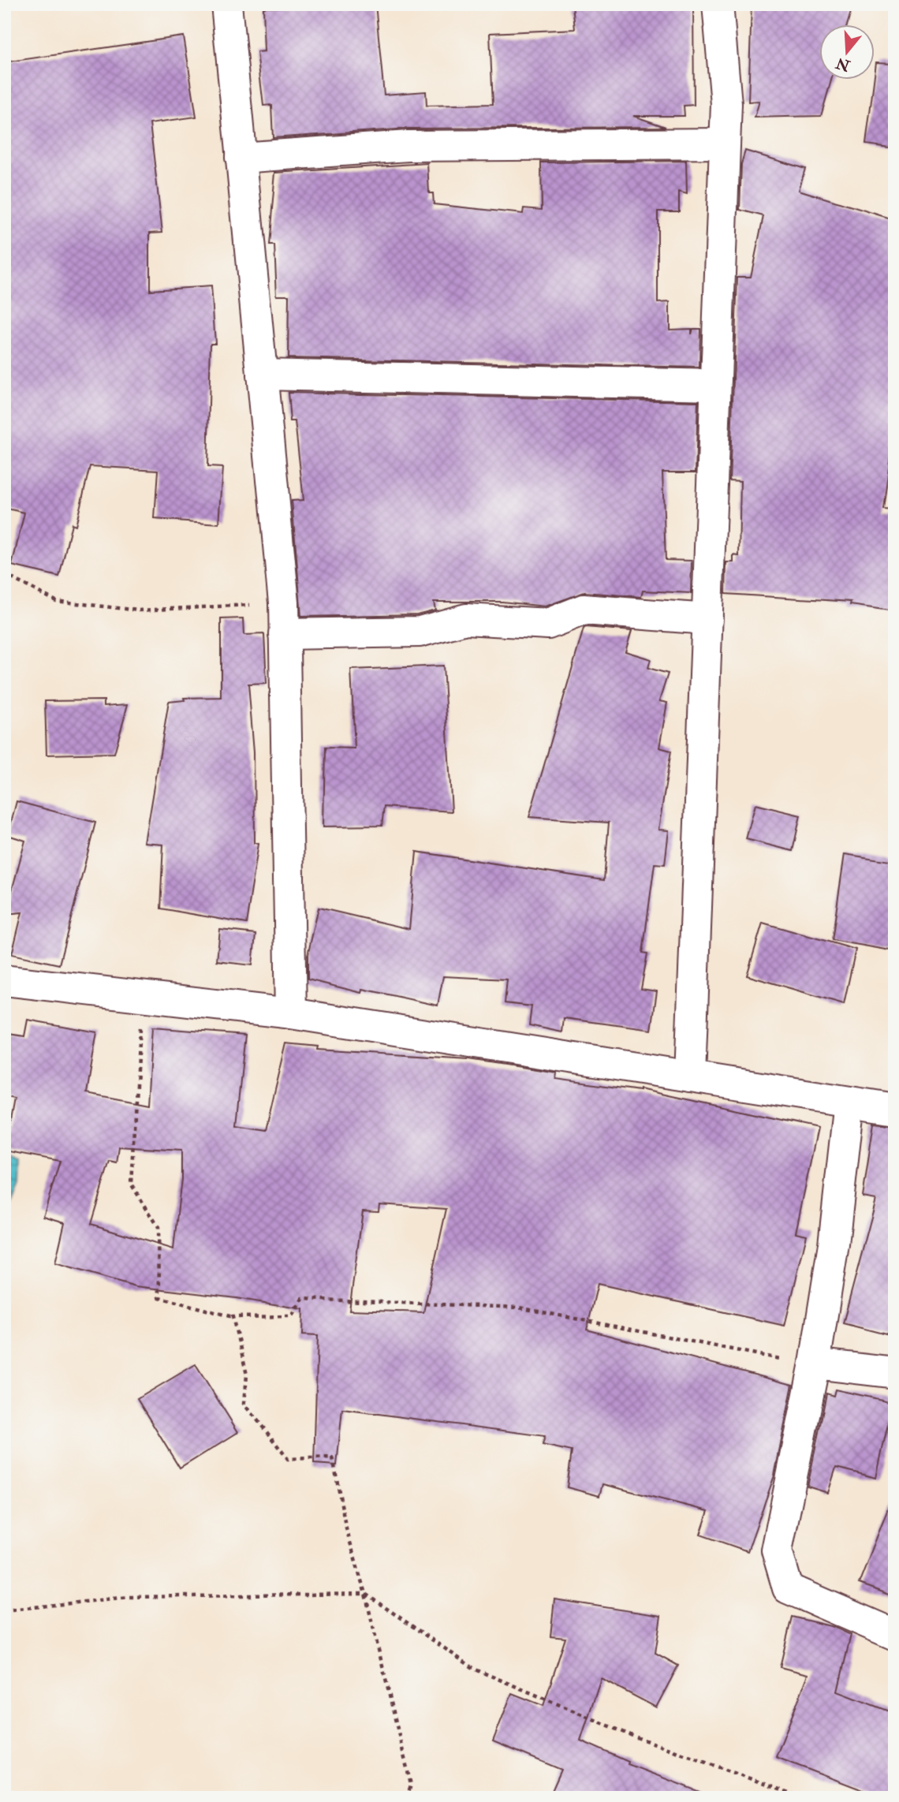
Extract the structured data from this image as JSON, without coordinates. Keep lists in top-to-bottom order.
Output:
{
  "north": "bottom"
}
